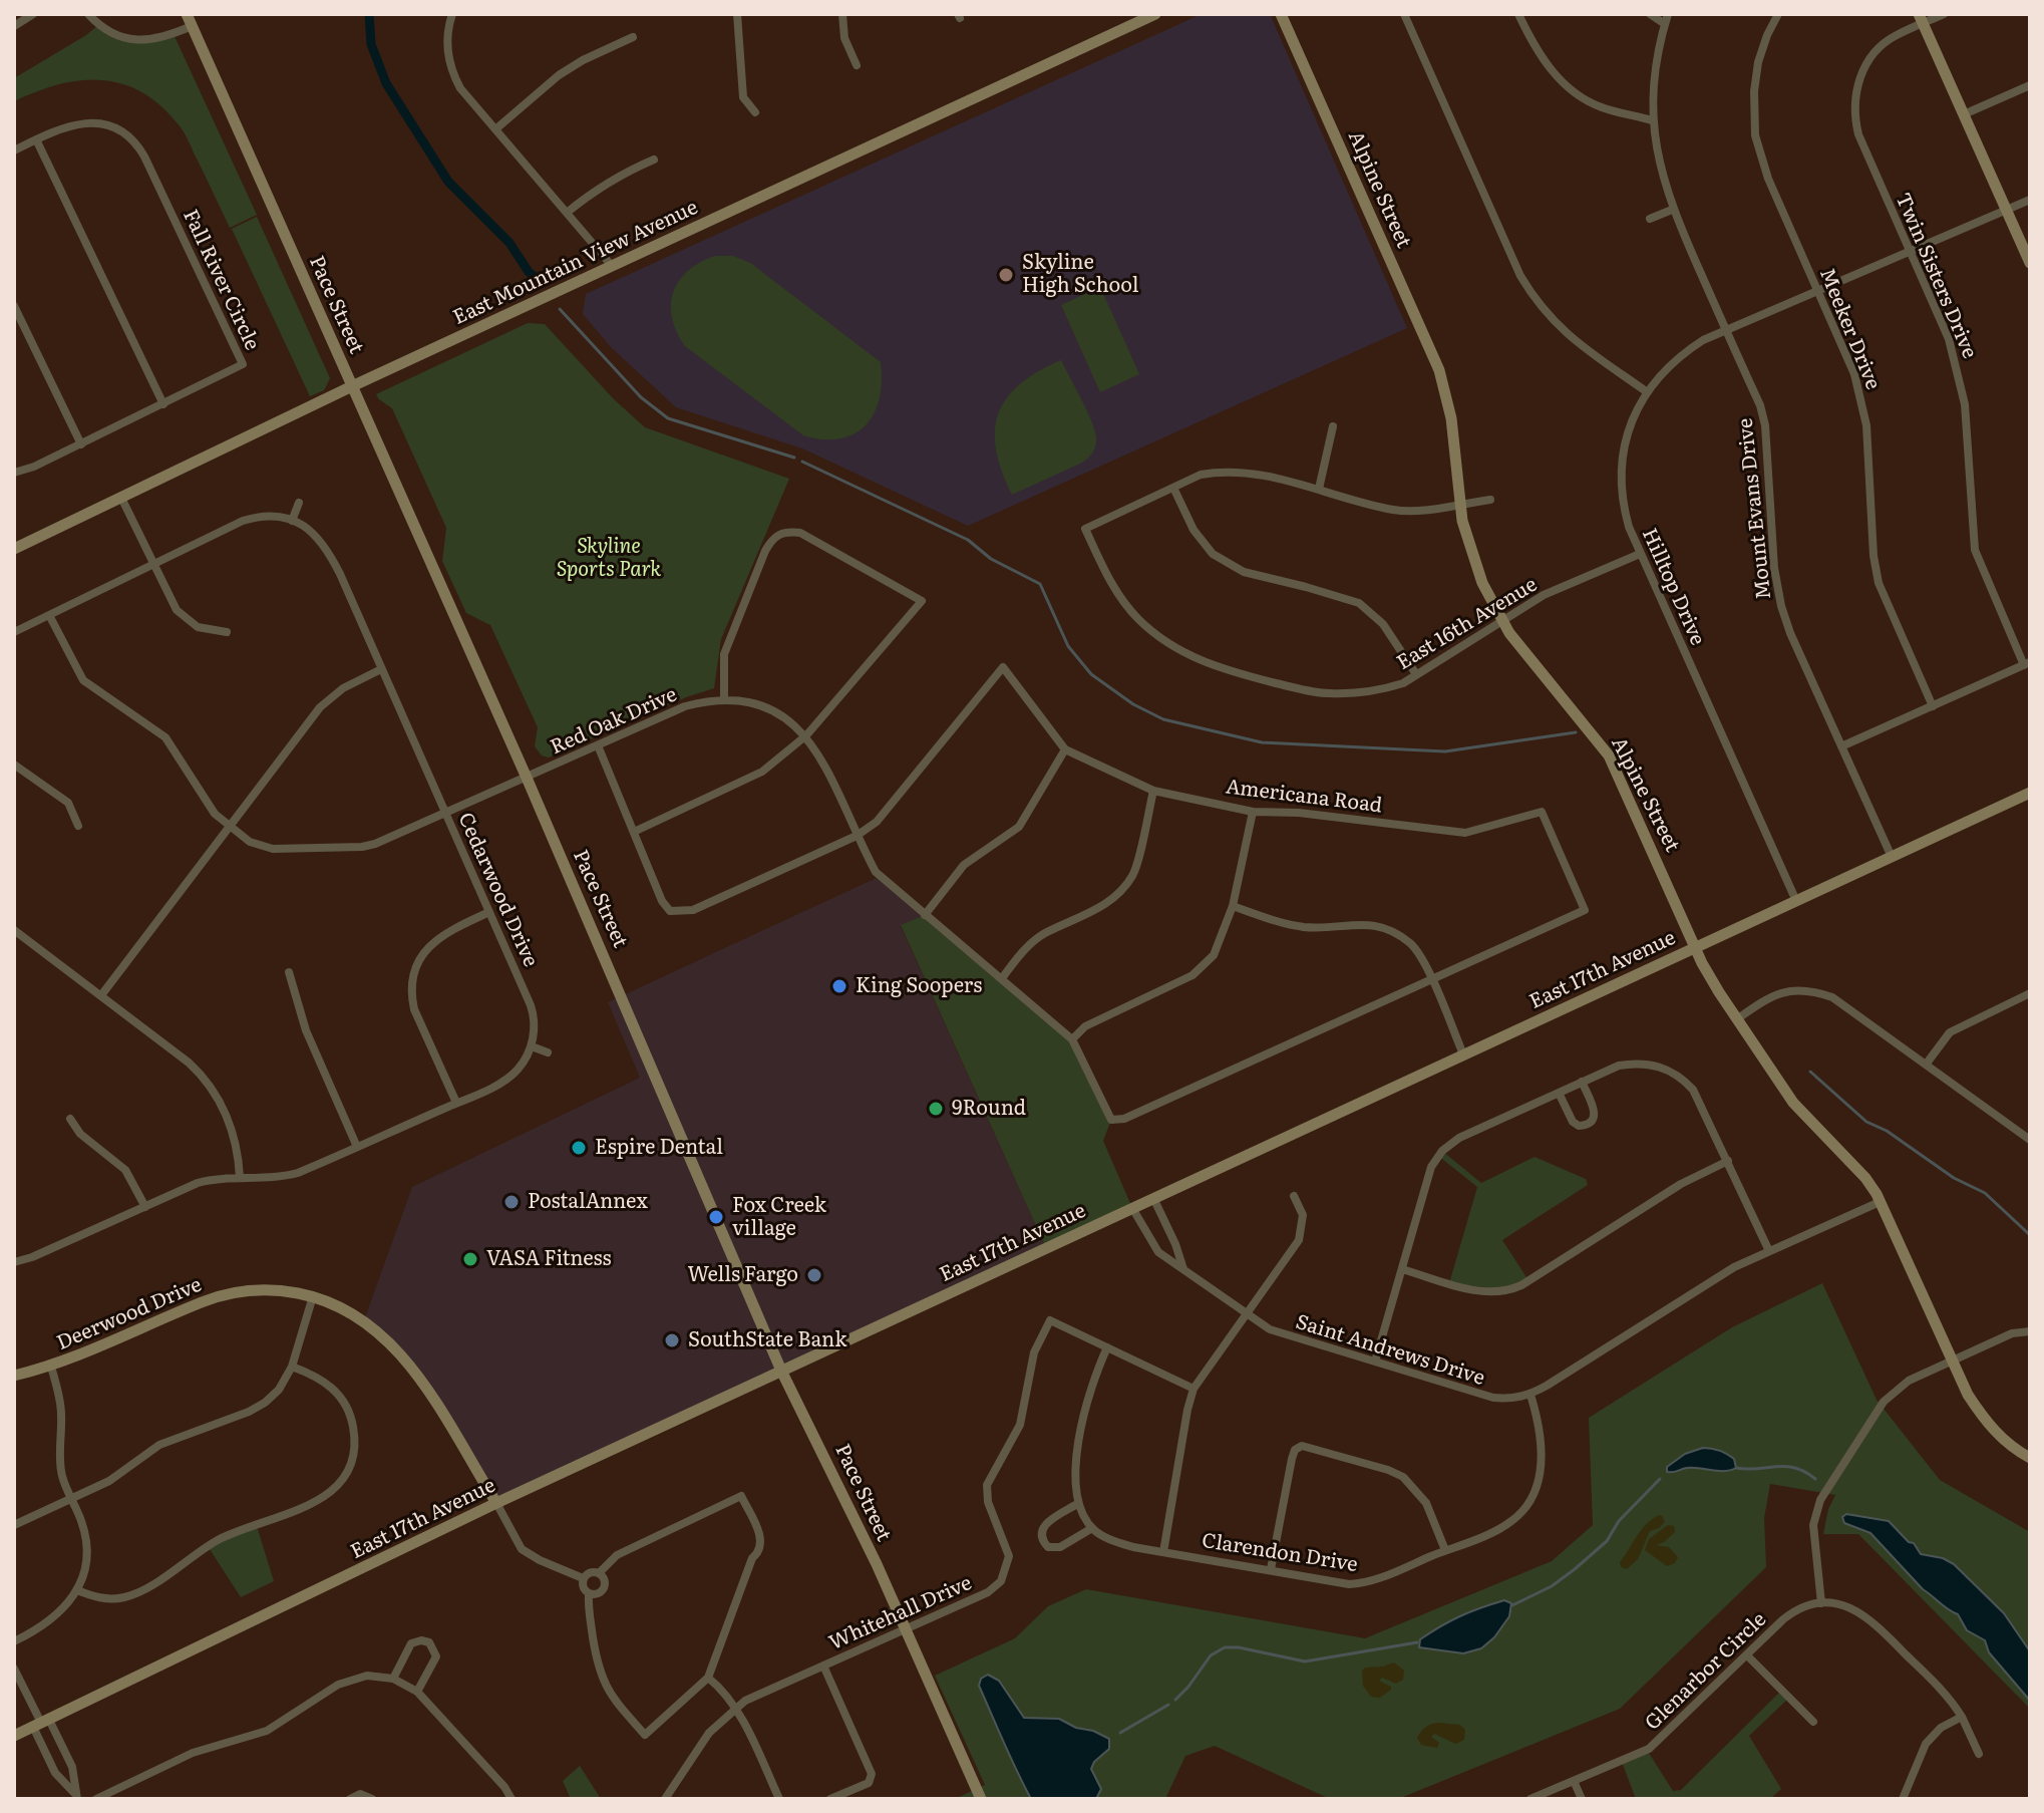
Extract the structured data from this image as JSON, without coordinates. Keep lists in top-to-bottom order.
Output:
{
  "streets": {
    "main road": [
      "Alpine Street",
      "East Mountain View Avenue",
      "Pace Street",
      "East 17th Avenue",
      "Deerwood Drive"
    ],
    "street": [
      "Twin Sisters Drive",
      "Fall River Circle",
      "Meeker Drive",
      "Mount Evans Drive",
      "Hilltop Drive",
      "East 16th Avenue",
      "Red Oak Drive",
      "Americana Road",
      "Cedarwood Drive",
      "Saint Andrews Drive",
      "Clarendon Drive",
      "Whitehall Drive",
      "Glenarbor Circle"
    ]
  },
  "crossings": [
    ["Alpine Street", "East 16th Avenue"],
    ["Alpine Street", "East 17th Avenue"],
    ["Alpine Street", "Saint Andrews Drive"],
    ["East Mountain View Avenue", "Pace Street"],
    ["Pace Street", "Red Oak Drive"],
    ["Pace Street", "East 17th Avenue"],
    ["Pace Street", "Whitehall Drive"],
    ["Mount Evans Drive", "East 17th Avenue"],
    ["Hilltop Drive", "East 16th Avenue"],
    ["Hilltop Drive", "East 17th Avenue"],
    ["Red Oak Drive", "Americana Road"],
    ["Red Oak Drive", "Cedarwood Drive"],
    ["East 17th Avenue", "Deerwood Drive"],
    ["East 17th Avenue", "Saint Andrews Drive"],
    ["Saint Andrews Drive", "Clarendon Drive"]
  ],
  "parks": ["Skyline Sports Park"],
  "places": [
    "Skyline High School",
    "King Soopers",
    "9Round",
    "Espire Dental",
    "PostalAnnex",
    "Fox Creek village",
    "VASA Fitness",
    "Wells Fargo",
    "SouthState Bank"
  ]
}
